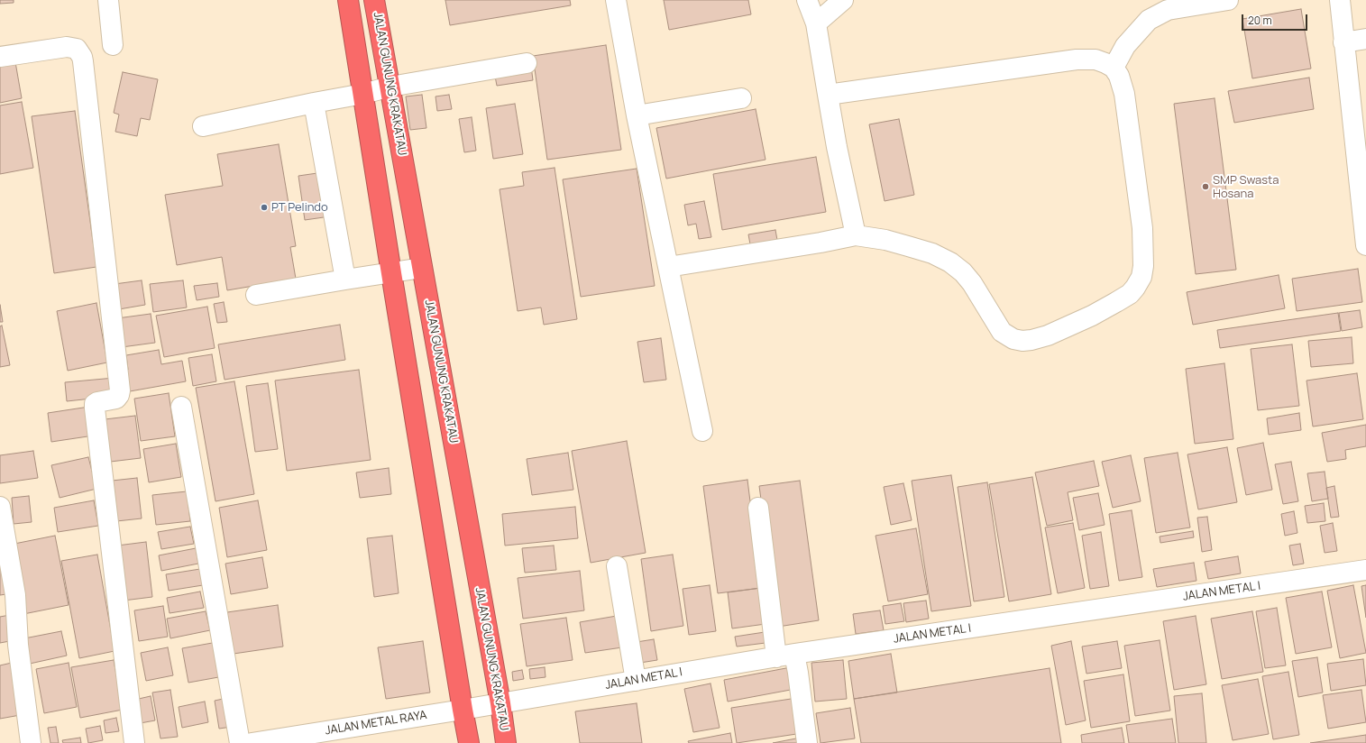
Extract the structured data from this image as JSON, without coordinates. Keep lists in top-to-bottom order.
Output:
{
  "streets": {
    "highway": ["JALAN GUNUNG KRAKATAU"],
    "street": ["JALAN METAL I", "JALAN METAL RAYA"]
  },
  "crossings": [
    ["JALAN GUNUNG KRAKATAU", "JALAN METAL I"],
    ["JALAN GUNUNG KRAKATAU", "JALAN METAL RAYA"],
    ["JALAN METAL I", "JALAN METAL RAYA"]
  ],
  "places": ["SMP Swasta Hosana", "PT Pelindo"],
  "scale_bar": "20 m"
}
